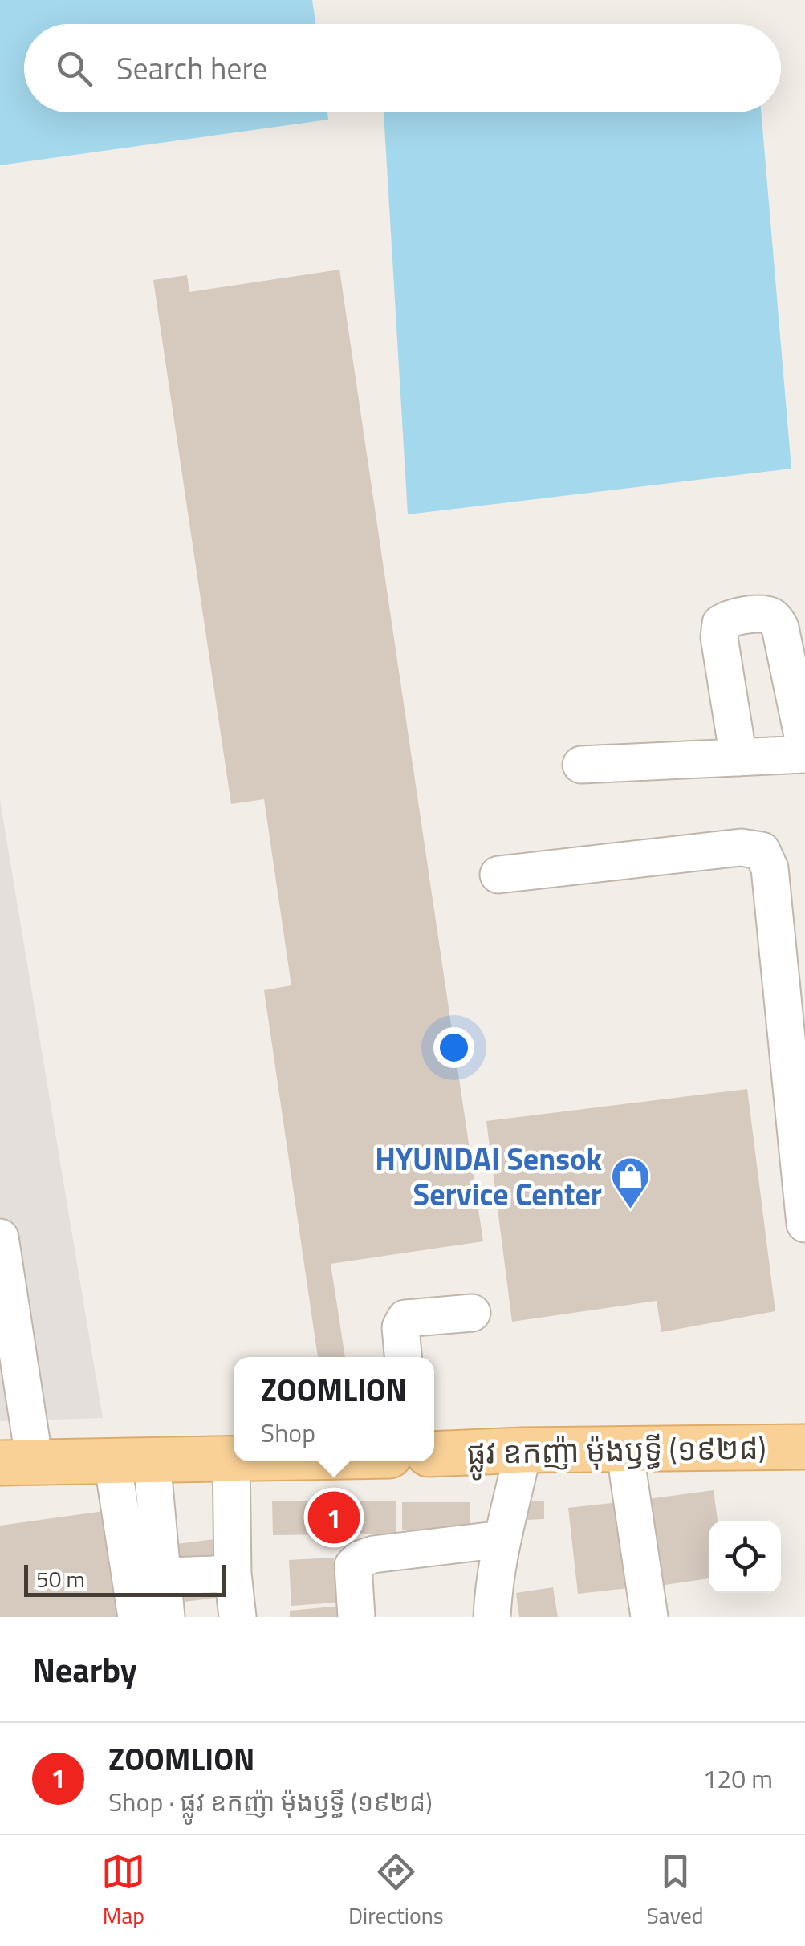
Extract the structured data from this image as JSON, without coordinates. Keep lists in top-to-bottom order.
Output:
{
  "streets": {
    "main road": ["ផ្លូវ ឧកញ៉ា ម៉ុងឫទ្ធី (១៩២៨)"]
  },
  "places": {
    "shop": ["HYUNDAI Sensok Service Center"]
  },
  "scale_bar": "50 m",
  "page": {
    "search": "Search here",
    "popup": ["ZOOMLION", "Shop"],
    "pins": "1",
    "scale": "50 m",
    "heading": "Nearby",
    "list": [
      {
        "mark": "1",
        "name": "ZOOMLION",
        "note": "Shop · ផ្លូវ ឧកញ៉ា ម៉ុងឫទ្ធី (១៩២៨)",
        "value": "120 m"
      }
    ],
    "nav": ["Map", "Directions", "Saved"]
  }
}
